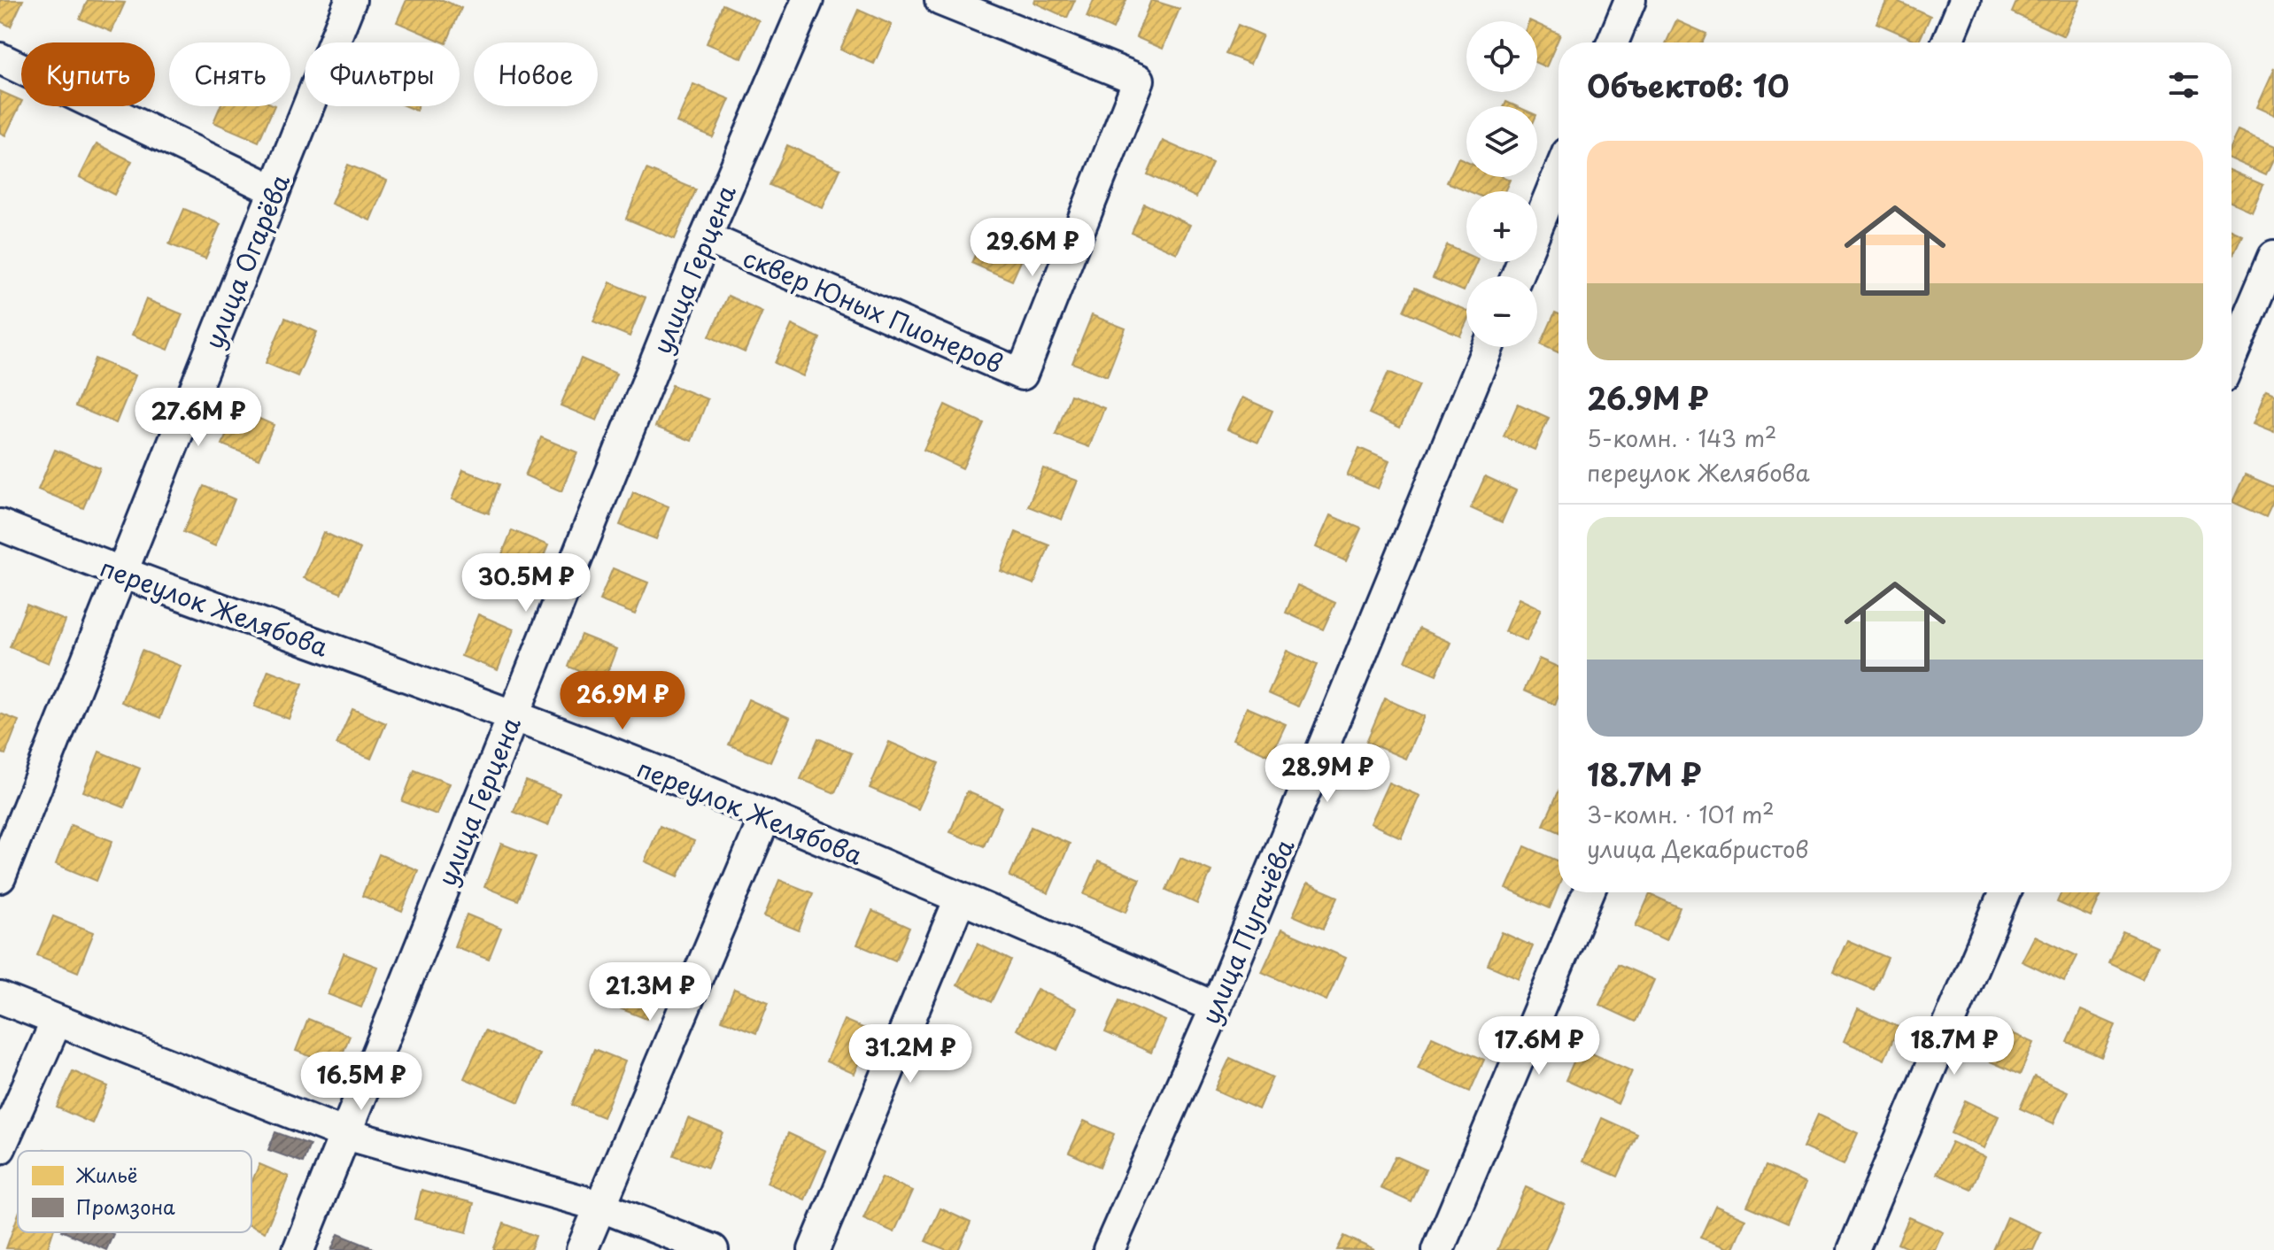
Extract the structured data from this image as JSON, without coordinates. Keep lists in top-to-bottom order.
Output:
{
  "streets": {
    "street": [
      "улица Огарёва",
      "улица Герцена",
      "сквер Юных Пионеров",
      "переулок Желябова",
      "улица Пугачёва"
    ]
  },
  "crossings": [
    ["улица Огарёва", "переулок Желябова"],
    ["улица Герцена", "сквер Юных Пионеров"],
    ["улица Герцена", "переулок Желябова"],
    ["переулок Желябова", "улица Пугачёва"]
  ],
  "legend": ["Жильё", "Промзона"],
  "page": {
    "map_buttons": ["+", "−"],
    "chip": [
      "Купить",
      "Снять",
      "Фильтры",
      "Новое"
    ],
    "heading": "Объектов: 10",
    "list": [
      {
        "name": "26.9M ₽",
        "note": "5-комн. · 143 m² · переулок Желябова"
      },
      {
        "name": "18.7M ₽",
        "note": "3-комн. · 101 m² · улица Декабристов"
      }
    ],
    "price": [
      "29.6M ₽",
      "27.6M ₽",
      "30.5M ₽",
      "26.9M ₽",
      "28.9M ₽",
      "21.3M ₽",
      "17.6M ₽",
      "18.7M ₽",
      "31.2M ₽",
      "16.5M ₽"
    ]
  }
}
